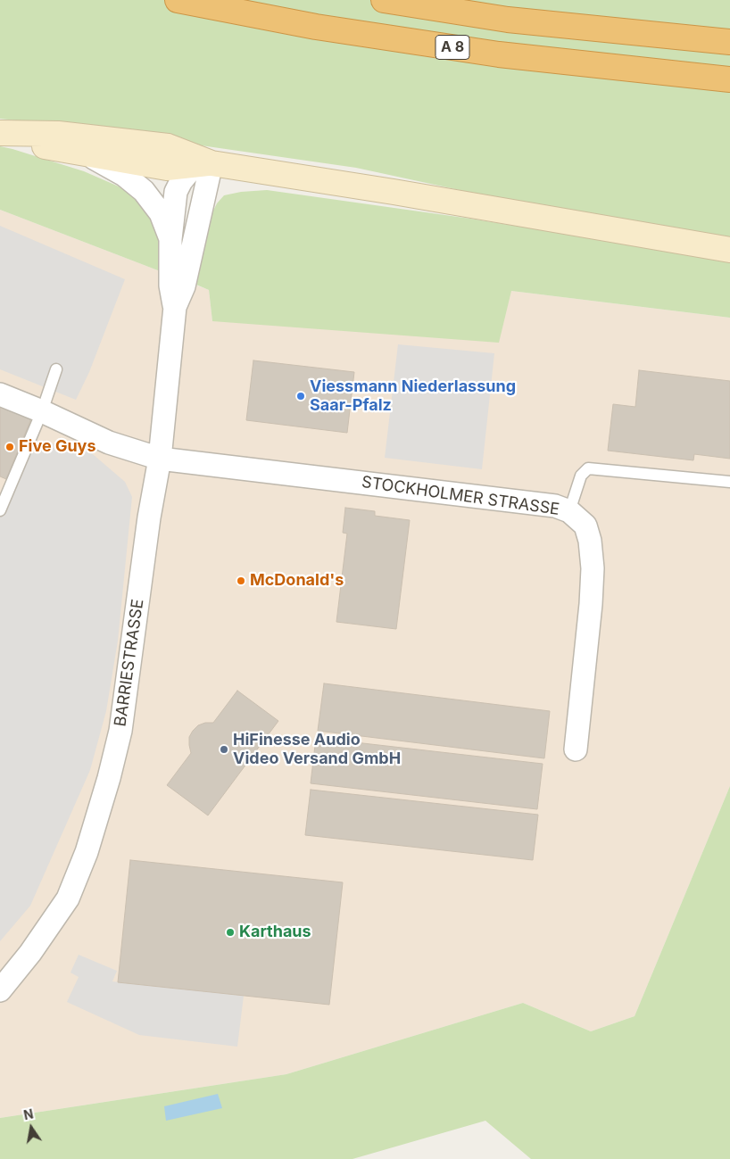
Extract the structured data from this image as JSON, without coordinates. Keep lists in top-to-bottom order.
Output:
{
  "streets": {
    "highway": ["A 8"],
    "street": ["STOCKHOLMER STRASSE", "BARRIESTRASSE"]
  },
  "crossings": [
    ["STOCKHOLMER STRASSE", "BARRIESTRASSE"]
  ],
  "places": [
    "Viessmann Niederlassung Saar-Pfalz",
    "Five Guys",
    "McDonald's",
    "HiFinesse Audio Video Versand GmbH",
    "Karthaus"
  ],
  "north": "top"
}
